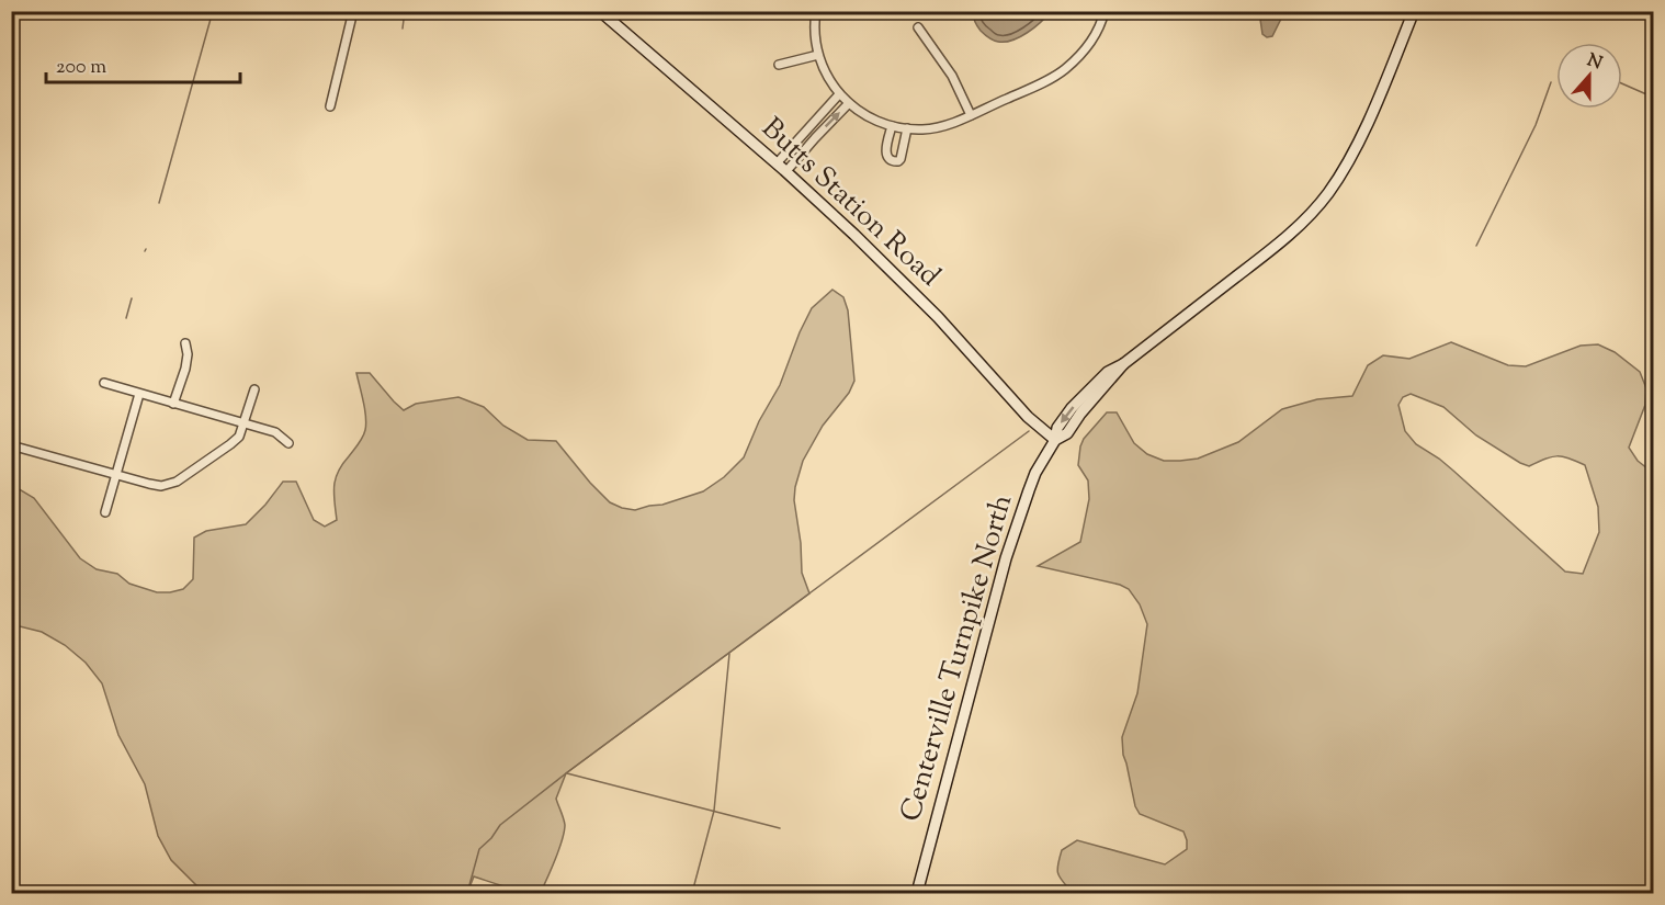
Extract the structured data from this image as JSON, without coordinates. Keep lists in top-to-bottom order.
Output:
{
  "streets": {
    "main road": ["Butts Station Road", "Centerville Turnpike North"]
  },
  "crossings": [
    ["Butts Station Road", "Centerville Turnpike North"]
  ],
  "scale_bar": "200 m",
  "north": "top"
}
